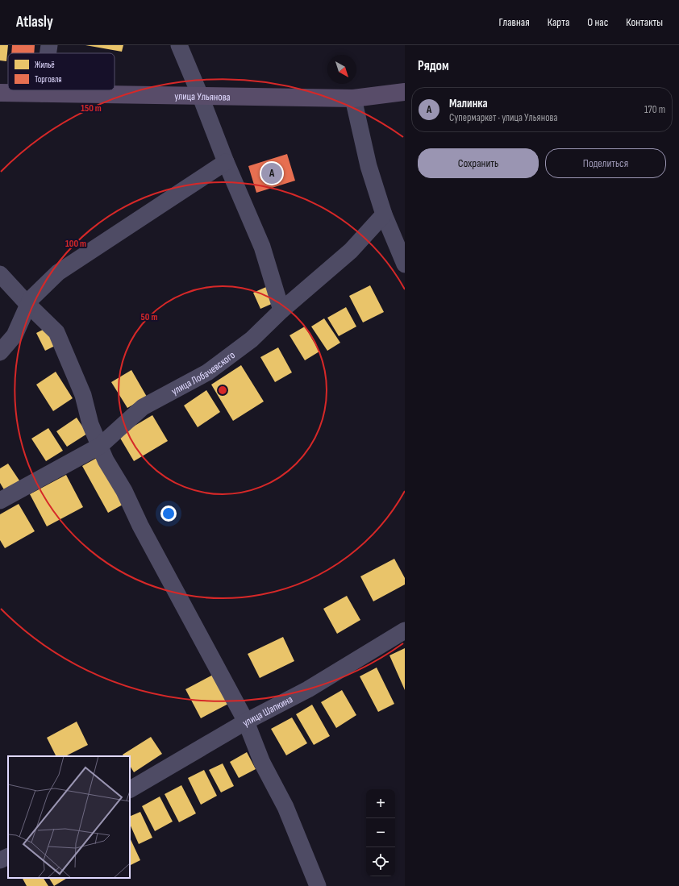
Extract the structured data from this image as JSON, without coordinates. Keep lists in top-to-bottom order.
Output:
{
  "streets": {
    "main road": ["улица Ульянова"],
    "street": ["улица Лобачевского", "улица Шапкина"]
  },
  "legend": ["Жильё", "Торговля"],
  "north": "bottom right",
  "page": {
    "header": "Atlasly",
    "nav": [
      "Главная",
      "Карта",
      "О нас",
      "Контакты"
    ],
    "heading": "Рядом",
    "list": [
      {
        "mark": "A",
        "name": "Малинка",
        "note": "Супермаркет · улица Ульянова",
        "value": "170 m"
      }
    ],
    "buttons": ["Сохранить", "Поделиться"],
    "pins": "A",
    "map_buttons": ["+", "−"]
  },
  "rings": ["150 m", "100 m", "50 m"]
}
